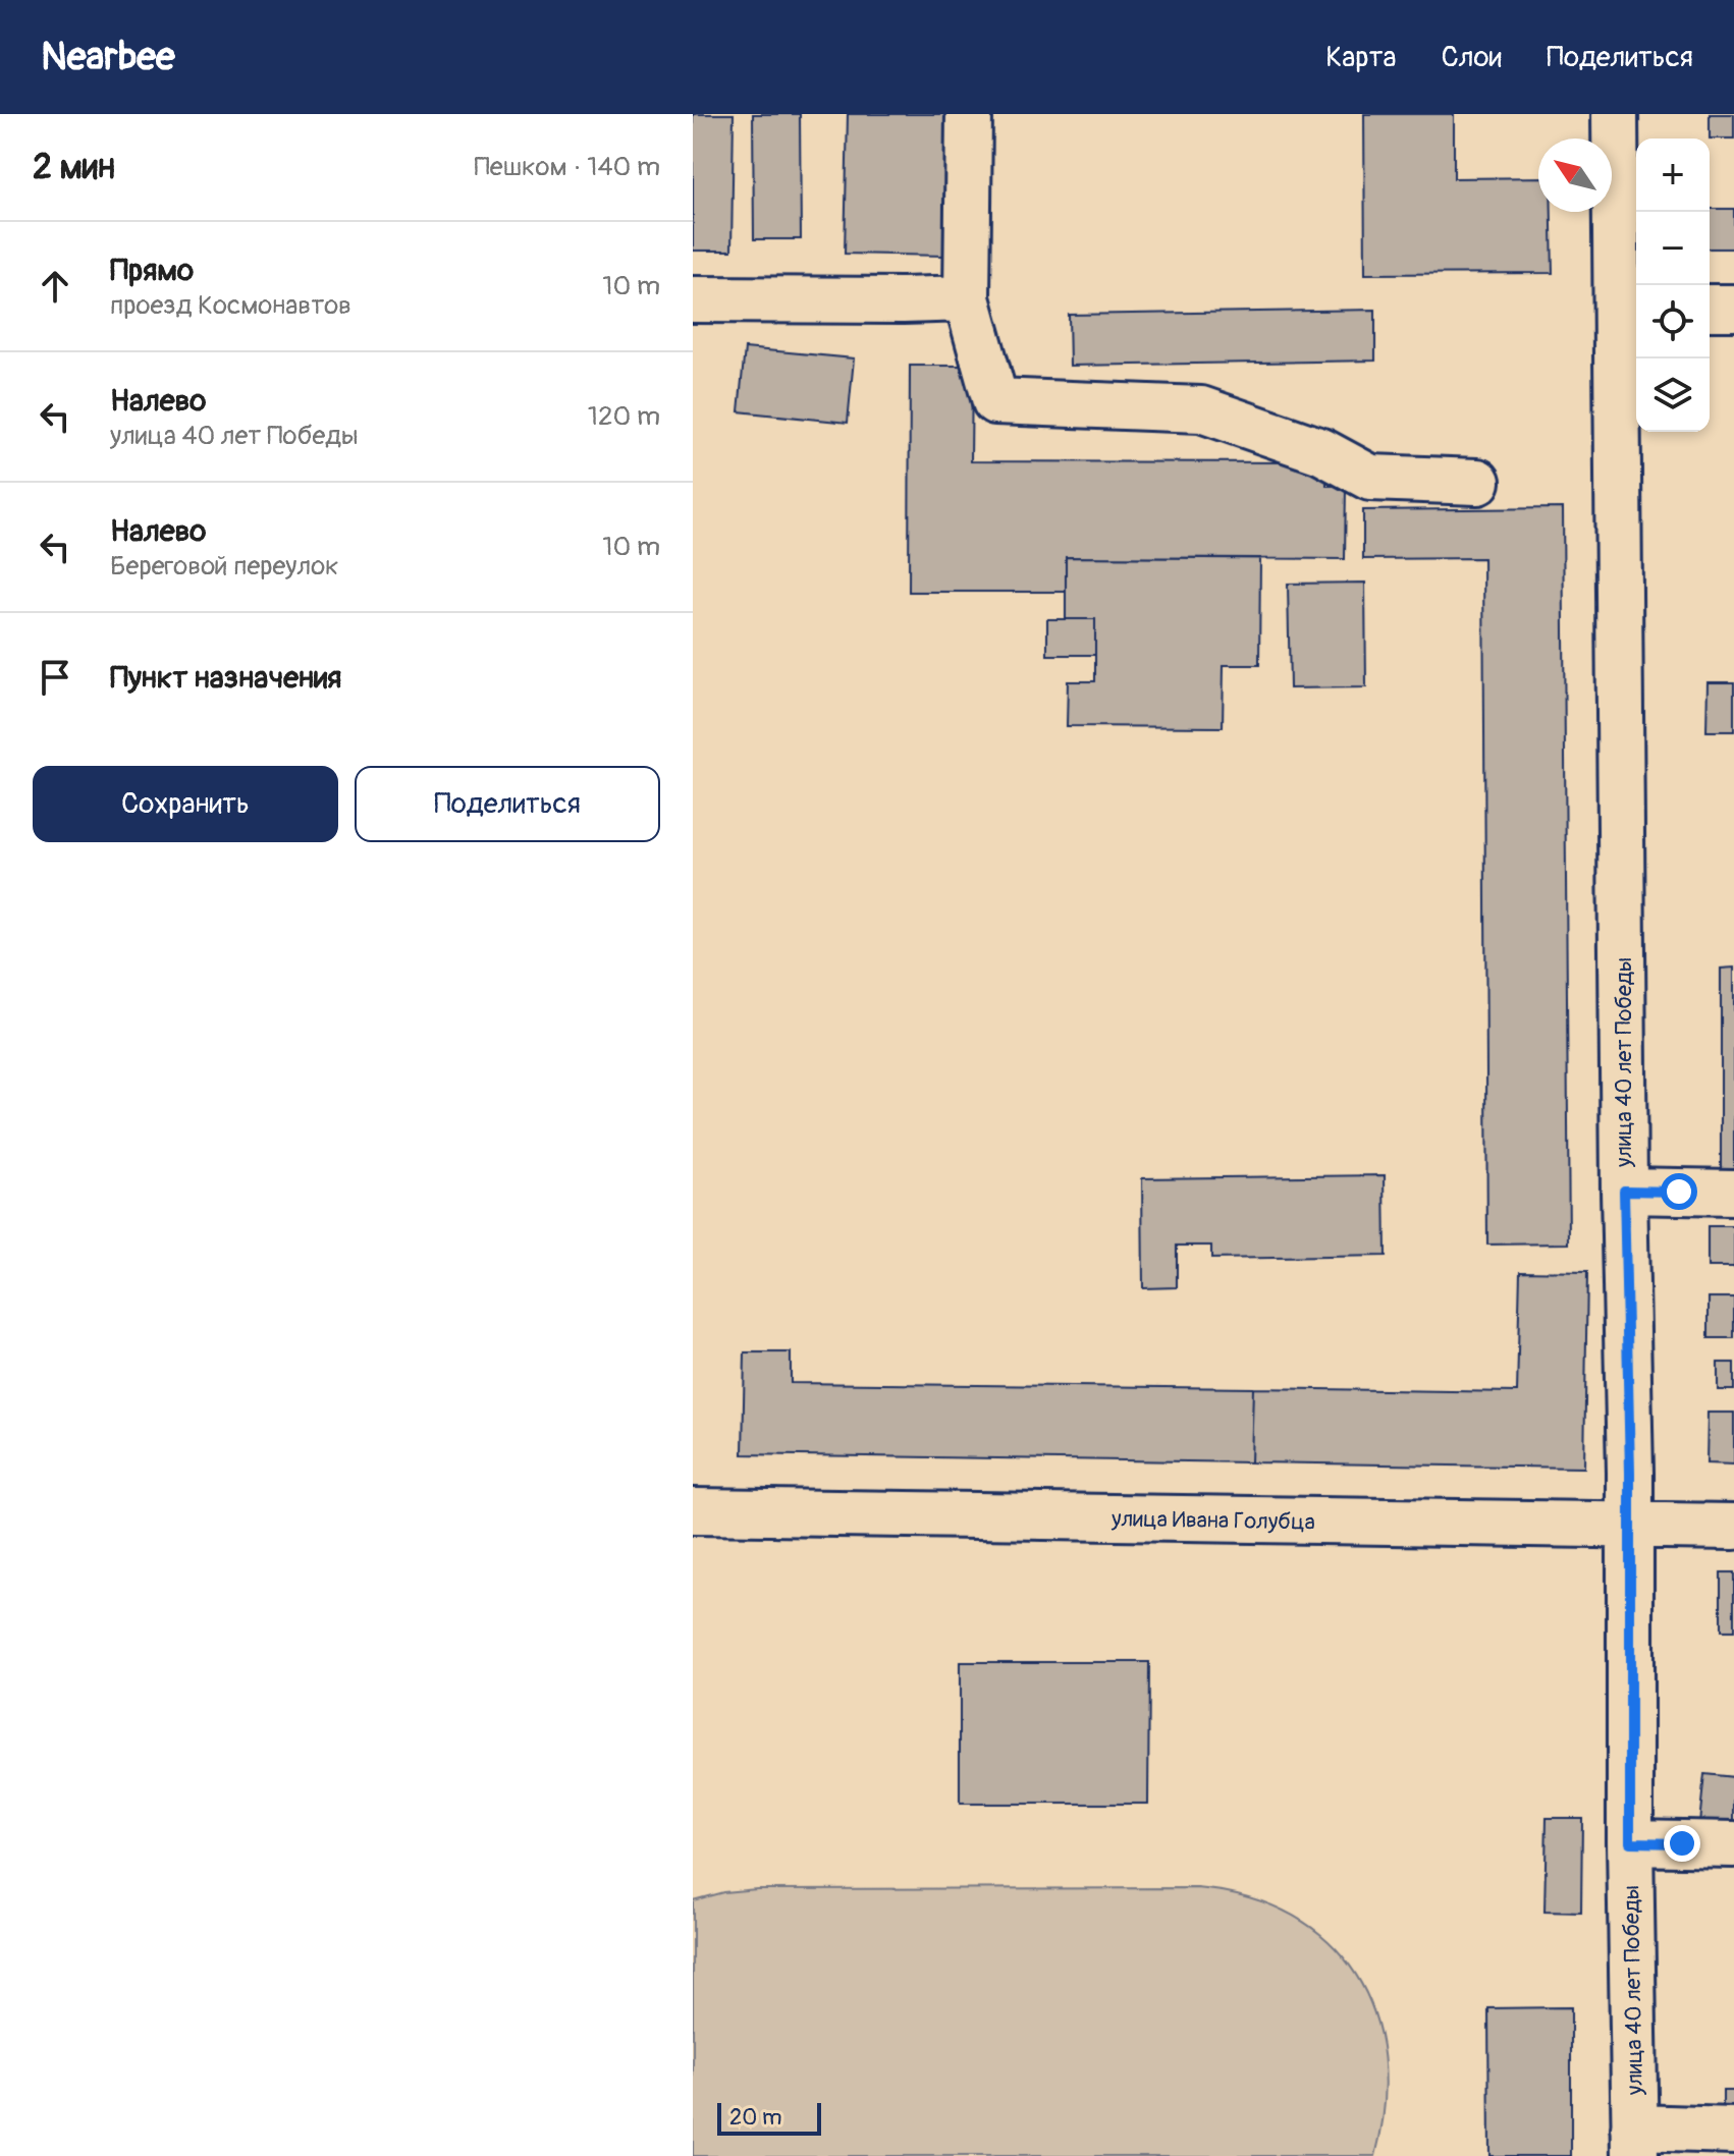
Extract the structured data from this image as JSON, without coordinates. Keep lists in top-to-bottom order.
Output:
{
  "streets": {
    "street": ["улица 40 лет Победы", "улица Ивана Голубца"]
  },
  "crossings": [
    ["улица 40 лет Победы", "улица Ивана Голубца"]
  ],
  "scale_bar": "20 m",
  "north": "top left",
  "page": {
    "header": "Nearbee",
    "nav": ["Карта", "Слои", "Поделиться"],
    "heading": ["2 мин", "Пешком · 140 m"],
    "map_buttons": ["+", "−"],
    "list": [
      ["Прямо", "проезд Космонавтов", "10 m"],
      ["Налево", "улица 40 лет Победы", "120 m"],
      ["Налево", "Береговой переулок", "10 m"],
      "Пункт назначения"
    ],
    "buttons": ["Сохранить", "Поделиться"],
    "scale": "20 m"
  }
}
